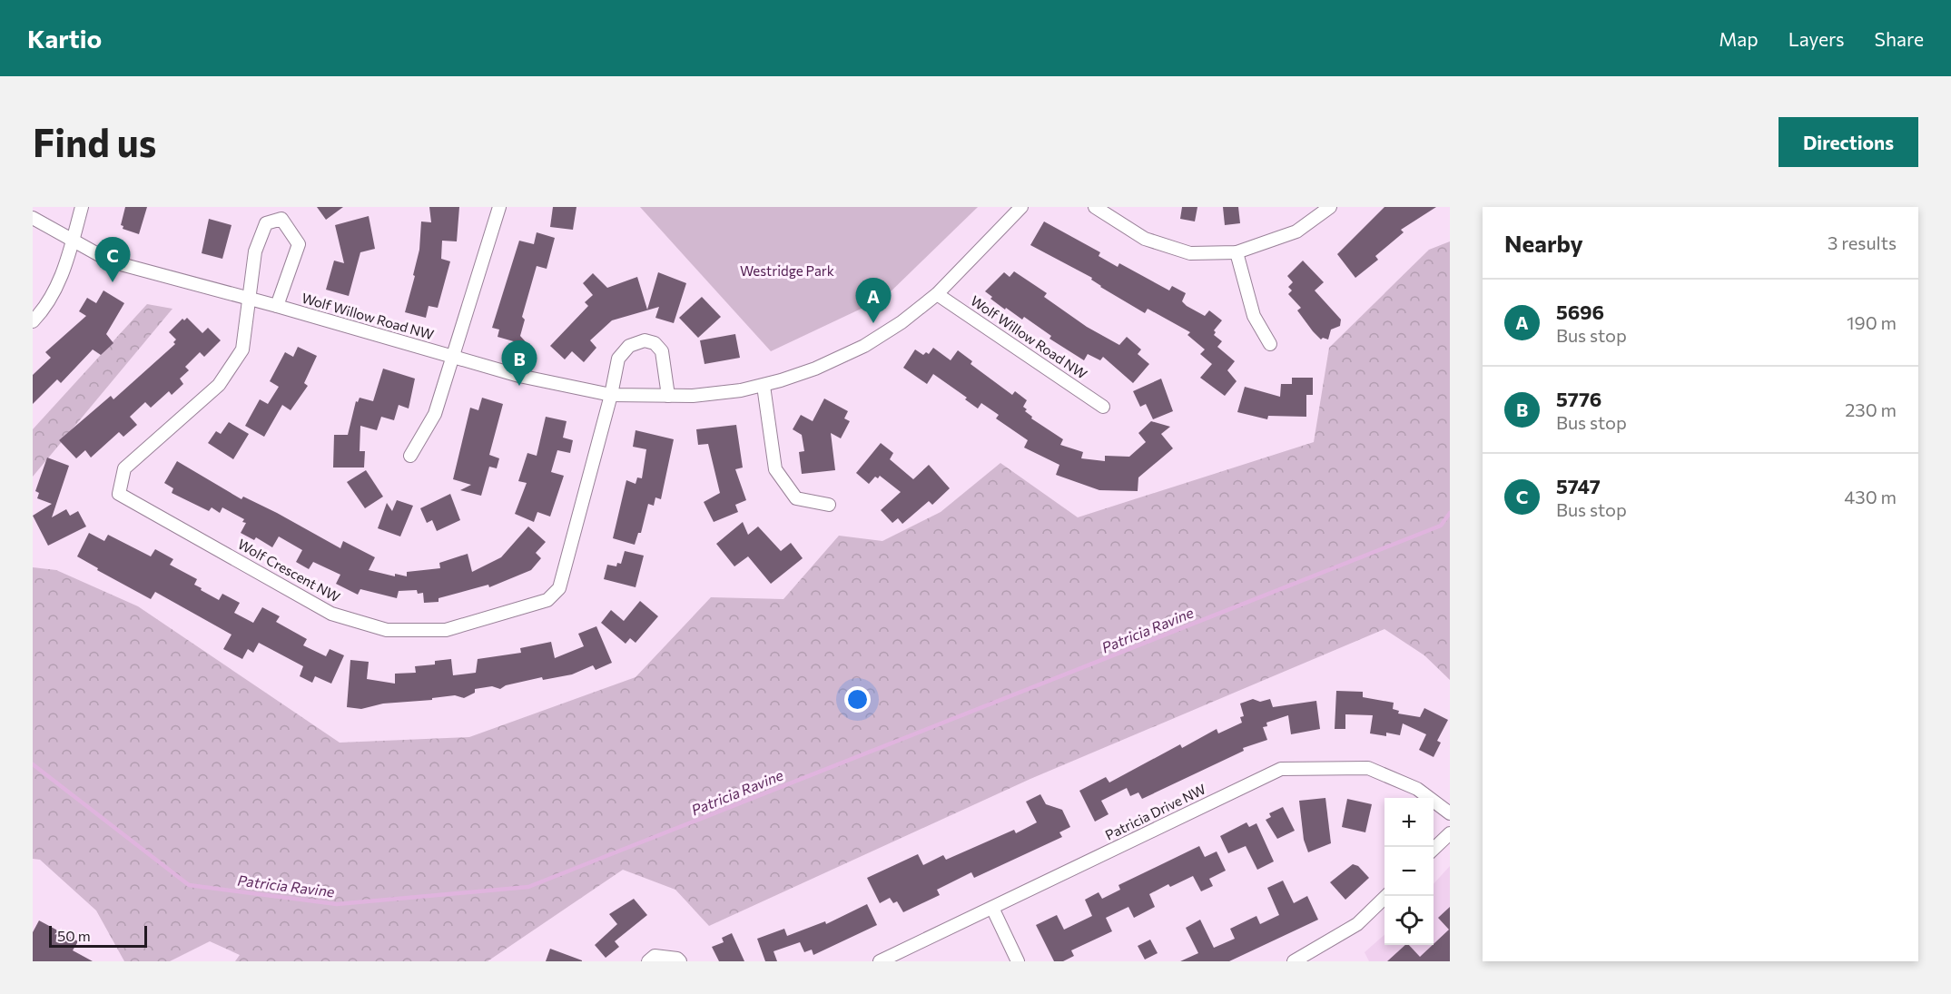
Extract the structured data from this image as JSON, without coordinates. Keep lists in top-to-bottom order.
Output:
{
  "streets": {
    "street": ["Wolf Willow Road NW", "Wolf Crescent NW", "Patricia Drive NW"]
  },
  "crossings": [
    ["Wolf Willow Road NW", "Wolf Crescent NW"]
  ],
  "water": ["Patricia Ravine"],
  "parks": ["Westridge Park"],
  "scale_bar": "50 m",
  "page": {
    "header": "Kartio",
    "nav": ["Map", "Layers", "Share"],
    "buttons": "Directions",
    "title": "Find us",
    "heading": ["Nearby", "3 results"],
    "pins": ["C", "A", "B"],
    "list": [
      {
        "mark": "A",
        "name": "5696",
        "note": "Bus stop",
        "value": "190 m"
      },
      {
        "mark": "B",
        "name": "5776",
        "note": "Bus stop",
        "value": "230 m"
      },
      {
        "mark": "C",
        "name": "5747",
        "note": "Bus stop",
        "value": "430 m"
      }
    ],
    "map_buttons": ["+", "−"],
    "scale": "50 m"
  }
}
